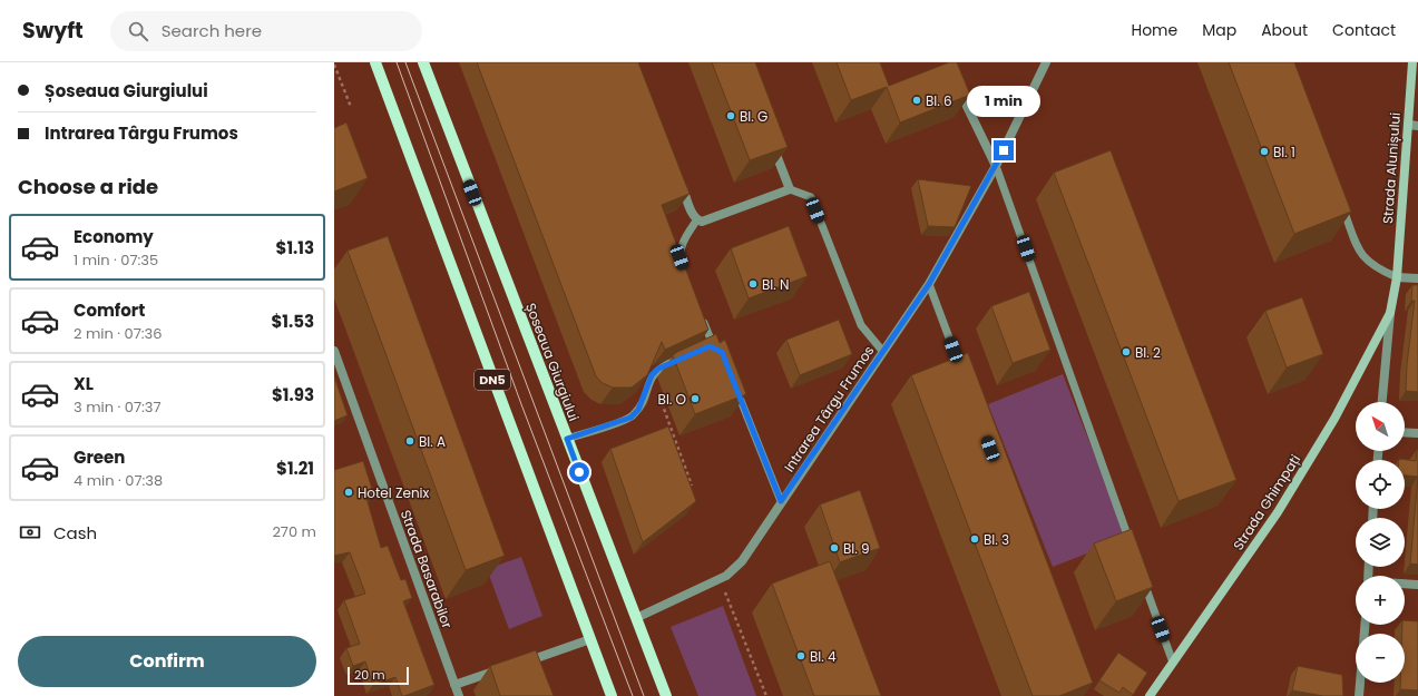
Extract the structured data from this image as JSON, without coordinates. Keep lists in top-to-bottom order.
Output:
{
  "streets": {
    "main road": ["Șoseaua Giurgiului", "DN5"],
    "street": [
      "Strada Alunișului",
      "Intrarea Târgu Frumos",
      "Strada Ghimpați",
      "Strada Basarabilor"
    ]
  },
  "crossings": [
    ["Strada Alunișului", "Strada Ghimpați"],
    ["Șoseaua Giurgiului", "Intrarea Târgu Frumos"]
  ],
  "places": [
    "Bl. 6",
    "Bl. G",
    "Bl. 1",
    "Bl. N",
    "Bl. 2",
    "Bl. O",
    "Bl. A",
    "Hotel Zenix",
    "Bl. 3",
    "Bl. 9",
    "Bl. 4"
  ],
  "scale_bar": "20 m",
  "north": "top left",
  "page": {
    "header": "Swyft",
    "search": "Search here",
    "nav": [
      "Home",
      "Map",
      "About",
      "Contact"
    ],
    "banner": ["Șoseaua Giurgiului", "Intrarea Târgu Frumos"],
    "bubble": "1 min",
    "heading": "Choose a ride",
    "list": [
      {
        "name": "Economy",
        "note": "1 min · 07:35",
        "value": "$1.13"
      },
      {
        "name": "Comfort",
        "note": "2 min · 07:36",
        "value": "$1.53"
      },
      {
        "name": "XL",
        "note": "3 min · 07:37",
        "value": "$1.93"
      },
      {
        "name": "Green",
        "note": "4 min · 07:38",
        "value": "$1.21"
      }
    ],
    "map_buttons": ["+", "−"],
    "pay": ["Cash", "270 m"],
    "buttons": "Confirm",
    "scale": "20 m"
  }
}
